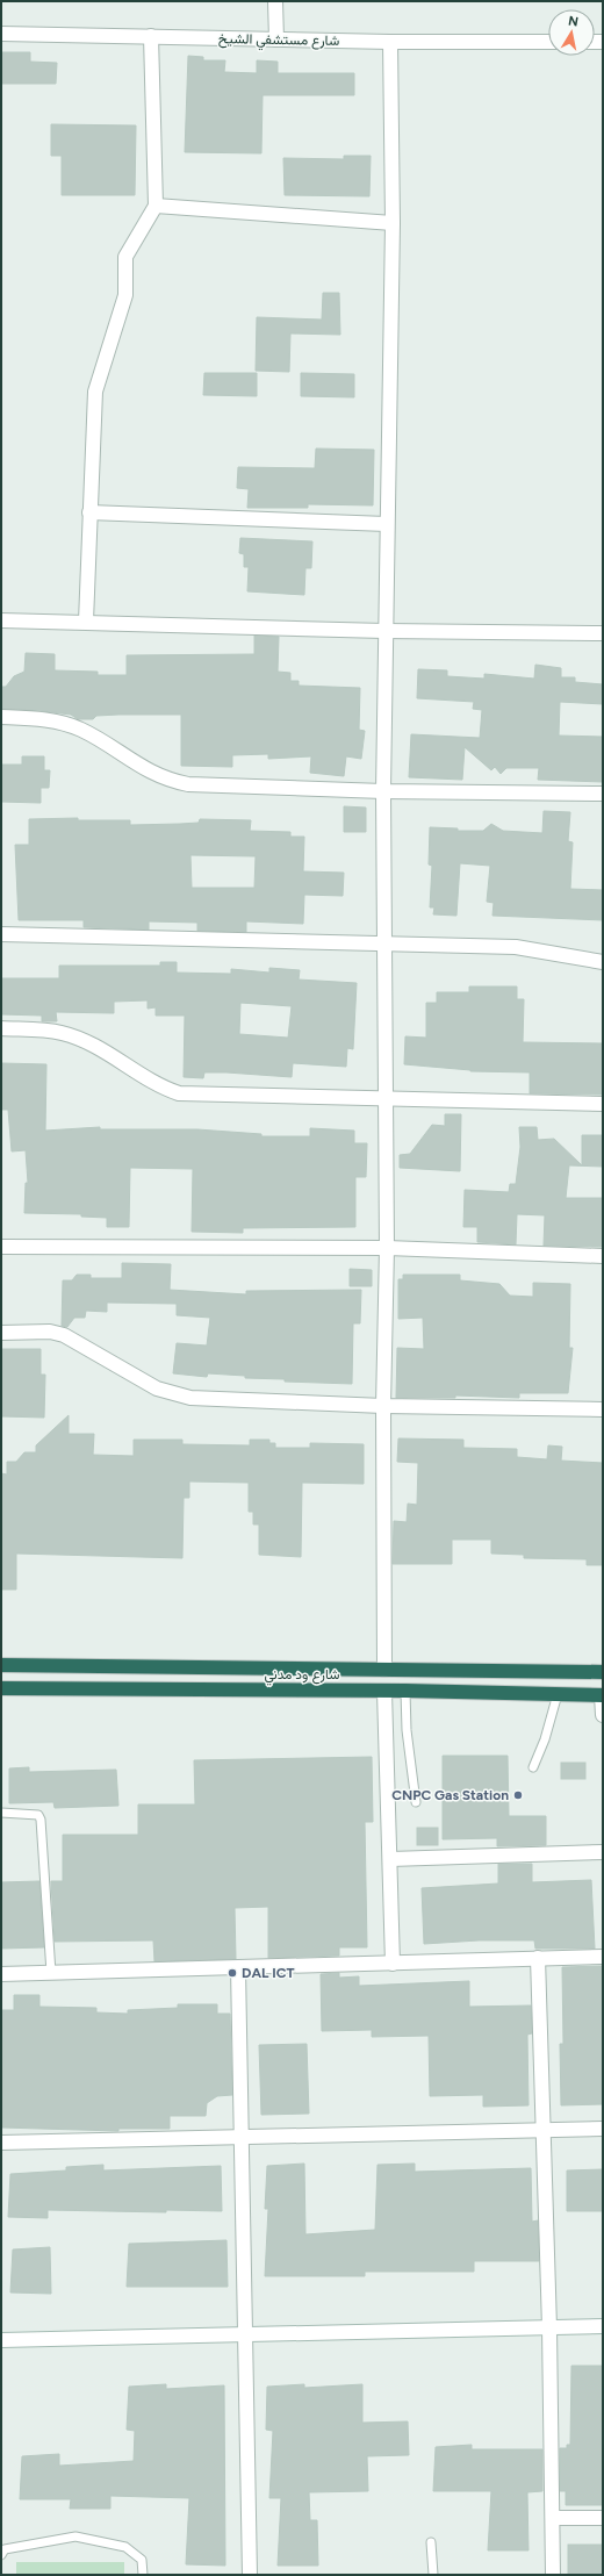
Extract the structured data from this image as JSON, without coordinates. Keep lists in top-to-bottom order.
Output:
{
  "streets": {
    "highway": ["شارع ود مدني"],
    "street": ["شارع مستشفي الشيخ"]
  },
  "places": ["CNPC Gas Station", "DAL ICT"],
  "north": "top"
}
